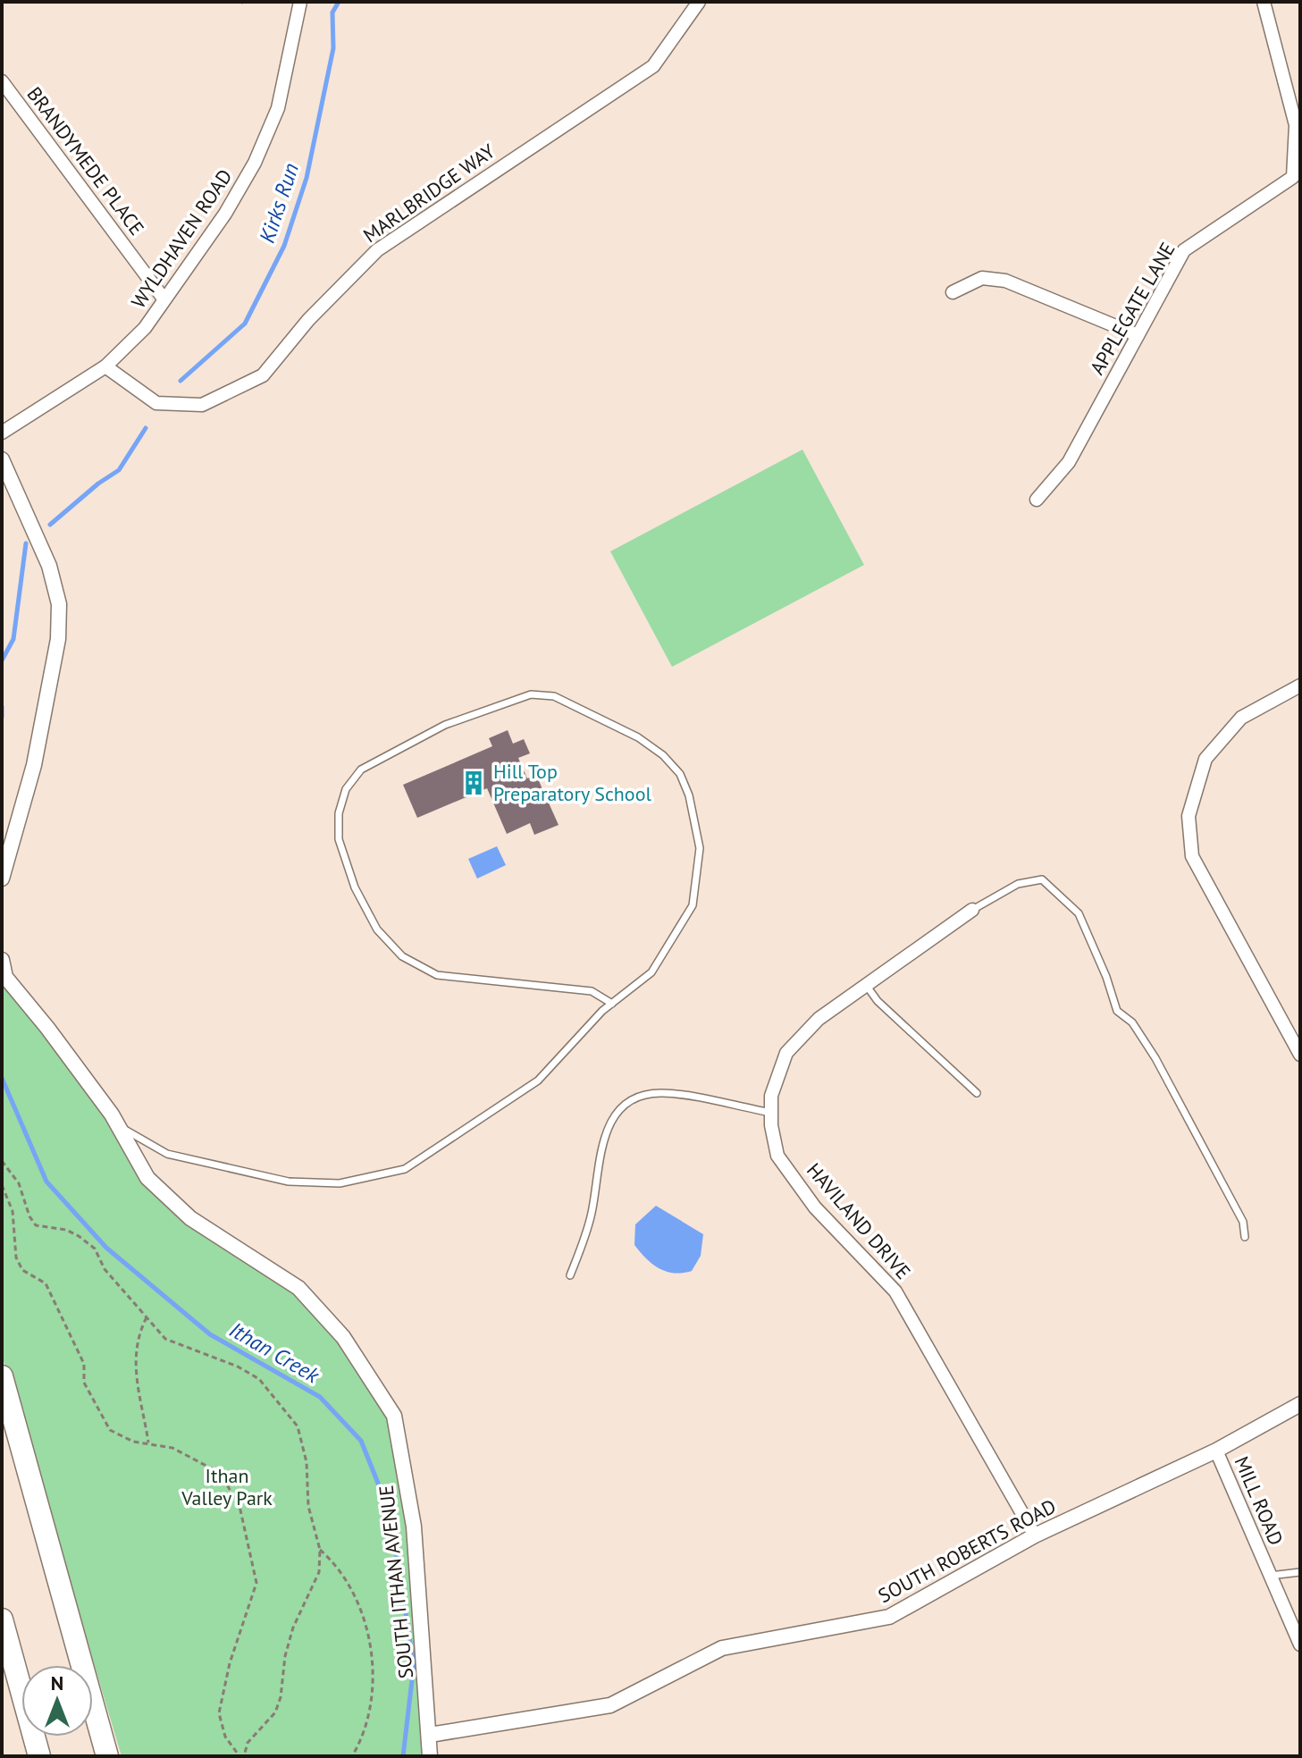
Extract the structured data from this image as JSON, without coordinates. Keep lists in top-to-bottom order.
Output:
{
  "streets": {
    "street": [
      "BRANDYMEDE PLACE",
      "MARLBRIDGE WAY",
      "WYLDHAVEN ROAD",
      "APPLEGATE LANE",
      "HAVILAND DRIVE",
      "MILL ROAD",
      "SOUTH ROBERTS ROAD",
      "SOUTH ITHAN AVENUE"
    ]
  },
  "crossings": [
    ["BRANDYMEDE PLACE", "WYLDHAVEN ROAD"],
    ["MARLBRIDGE WAY", "WYLDHAVEN ROAD"],
    ["HAVILAND DRIVE", "SOUTH ROBERTS ROAD"],
    ["MILL ROAD", "SOUTH ROBERTS ROAD"],
    ["SOUTH ROBERTS ROAD", "SOUTH ITHAN AVENUE"]
  ],
  "water": ["Kirks Run", "Ithan Creek"],
  "parks": ["Ithan Valley Park"],
  "places": {
    "building": ["Hill Top Preparatory School"]
  },
  "north": "top"
}
